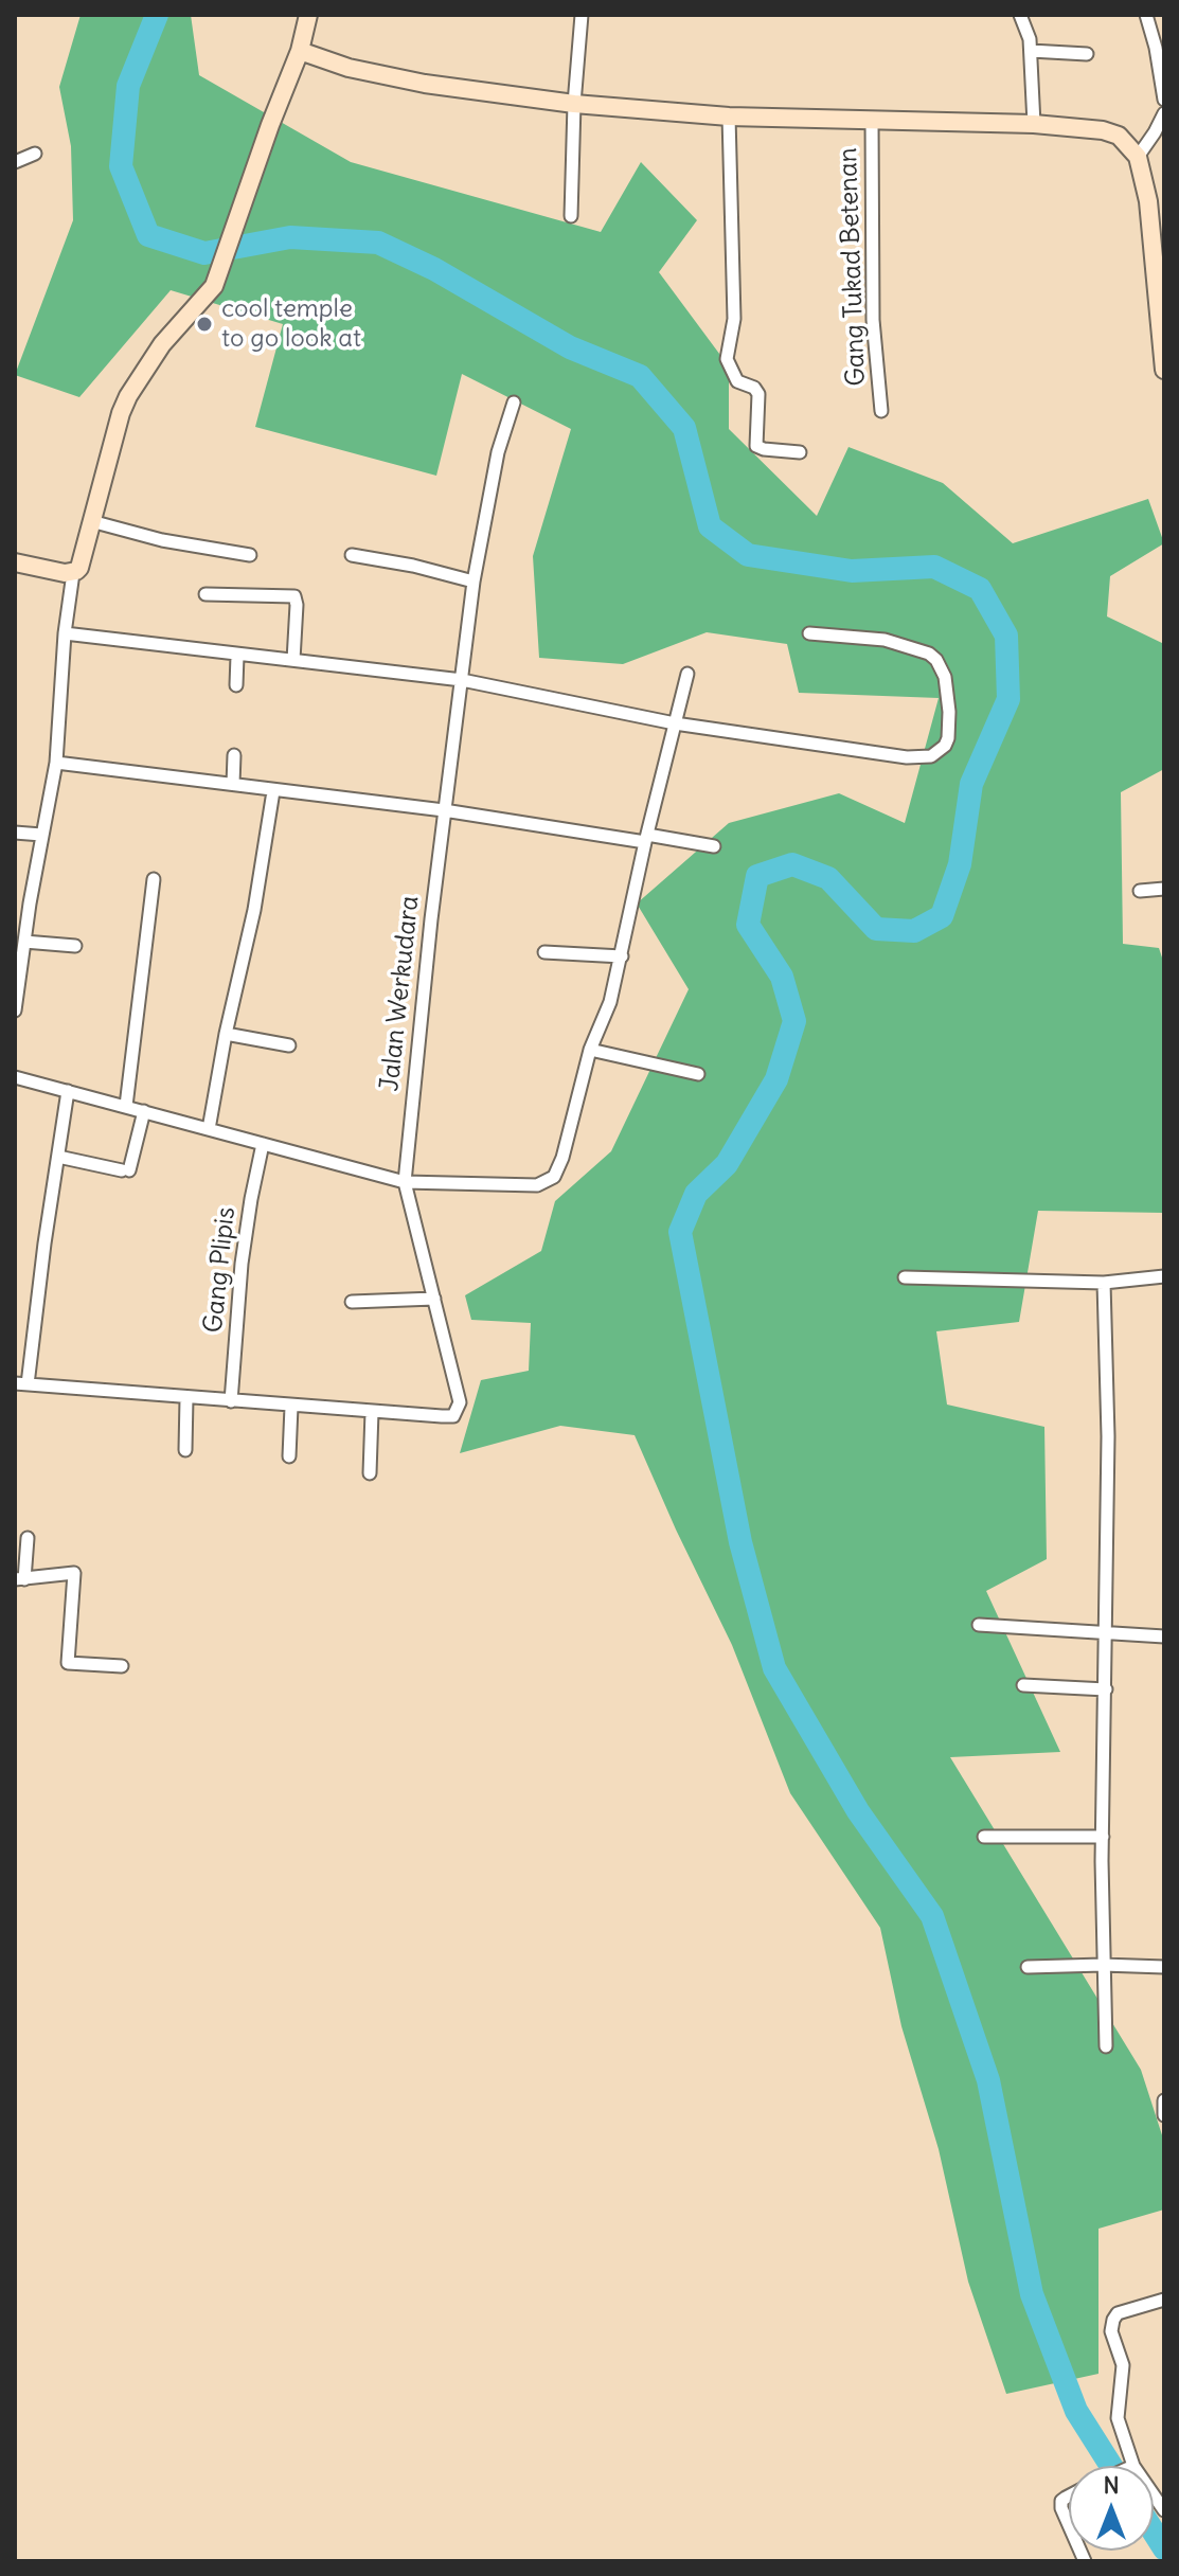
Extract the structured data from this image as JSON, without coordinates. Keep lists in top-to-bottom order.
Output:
{
  "streets": {
    "street": ["Gang Tukad Betenan", "Jalan Werkudara", "Gang Plipis"]
  },
  "places": ["cool temple to go look at"],
  "north": "top"
}
